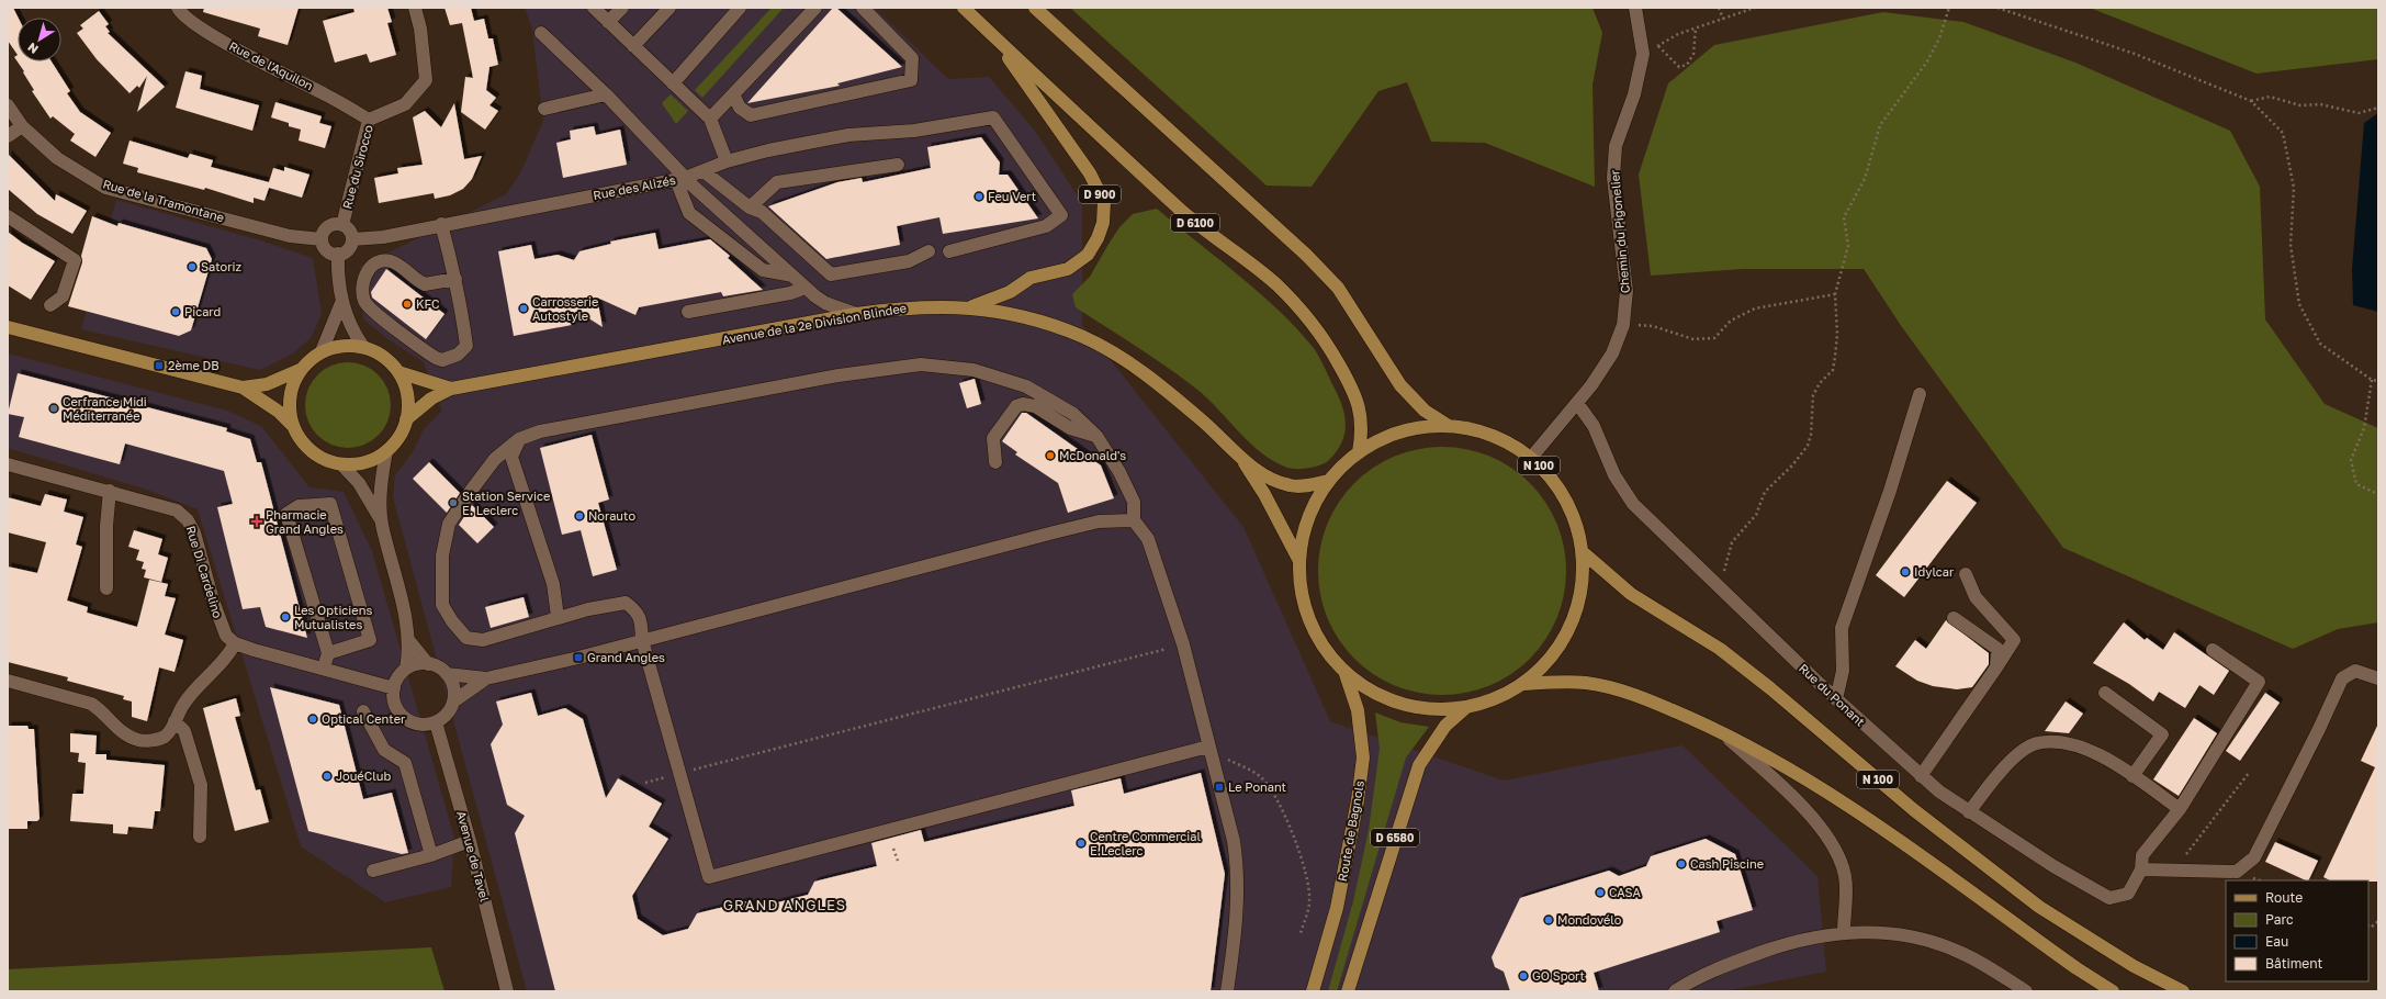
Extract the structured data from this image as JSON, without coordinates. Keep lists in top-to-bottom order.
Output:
{
  "streets": {
    "main road": [
      "D 900",
      "D 6100",
      "Avenue de la 2e Division Blindee",
      "N 100",
      "Route de Bagnols",
      "D 6580"
    ],
    "street": [
      "Rue de l'Aquilon",
      "Rue du Sirocco",
      "Rue des Alizés",
      "Rue de la Tramontane",
      "Chemin du Pigonelier",
      "Rue Di Cardelino",
      "Rue du Ponant",
      "Avenue de Tavel"
    ]
  },
  "crossings": [
    ["Rue de l'Aquilon", "Rue du Sirocco"],
    ["Rue du Sirocco", "Rue des Alizés"],
    ["Rue du Sirocco", "Rue de la Tramontane"],
    ["Rue des Alizés", "Rue de la Tramontane"],
    ["D 900", "D 6100"],
    ["D 900", "Avenue de la 2e Division Blindee"],
    ["D 6100", "N 100"],
    ["Chemin du Pigonelier", "N 100"],
    ["Chemin du Pigonelier", "Rue du Ponant"],
    ["Avenue de la 2e Division Blindee", "N 100"],
    ["N 100", "Route de Bagnols"],
    ["N 100", "D 6580"]
  ],
  "districts": ["GRAND ANGLES"],
  "places": {
    "other": [
      "Feu Vert",
      "Satoriz",
      "KFC",
      "Carrosserie Autostyle",
      "Picard",
      "Cerfrance Midi Méditerranée",
      "McDonald's",
      "Station Service E. Leclerc",
      "Norauto",
      "Idylcar",
      "Les Opticiens Mutualistes",
      "Optical Center",
      "JouéClub",
      "Centre Commercial E.Leclerc",
      "Cash Piscine",
      "CASA",
      "Mondovélo",
      "GO Sport"
    ],
    "transit": ["2ème DB", "Grand Angles", "Le Ponant"],
    "health": ["Pharmacie Grand Angles"]
  },
  "legend": [
    "Route",
    "Parc",
    "Eau",
    "Bâtiment"
  ],
  "north": "bottom left"
}
